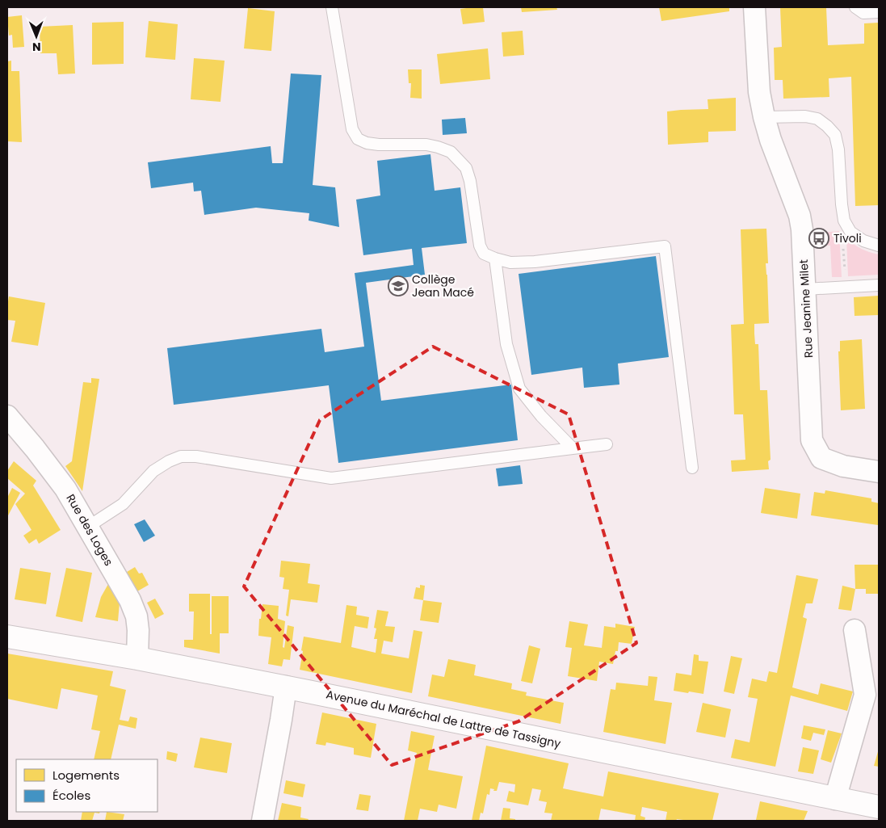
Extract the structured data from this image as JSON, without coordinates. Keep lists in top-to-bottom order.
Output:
{
  "streets": {
    "main road": ["Avenue du Maréchal de Lattre de Tassigny"],
    "street": ["Rue Jeanine Milet", "Rue des Loges"]
  },
  "crossings": [
    ["Rue des Loges", "Avenue du Maréchal de Lattre de Tassigny"]
  ],
  "places": {
    "bus stop": ["Tivoli"],
    "school or university": ["Collège Jean Macé"]
  },
  "legend": ["Logements", "Écoles"],
  "north": "bottom"
}
